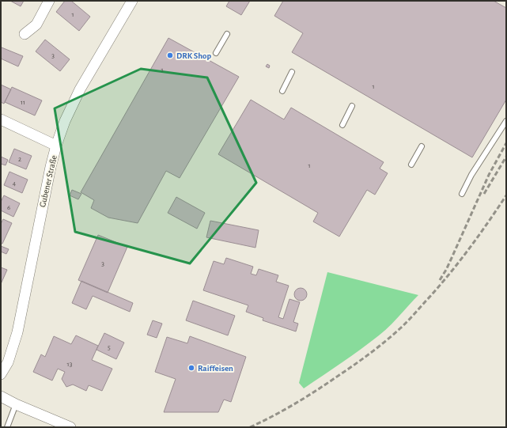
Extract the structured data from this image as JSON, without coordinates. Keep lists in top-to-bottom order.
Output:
{
  "streets": {
    "street": ["Gubener Straße"]
  },
  "places": ["DRK Shop", "Raiffeisen"],
  "house_numbers": [
    "1",
    "3",
    "1",
    "1",
    "11",
    "2",
    "1",
    "4",
    "6",
    "3",
    "5",
    "13"
  ]
}
